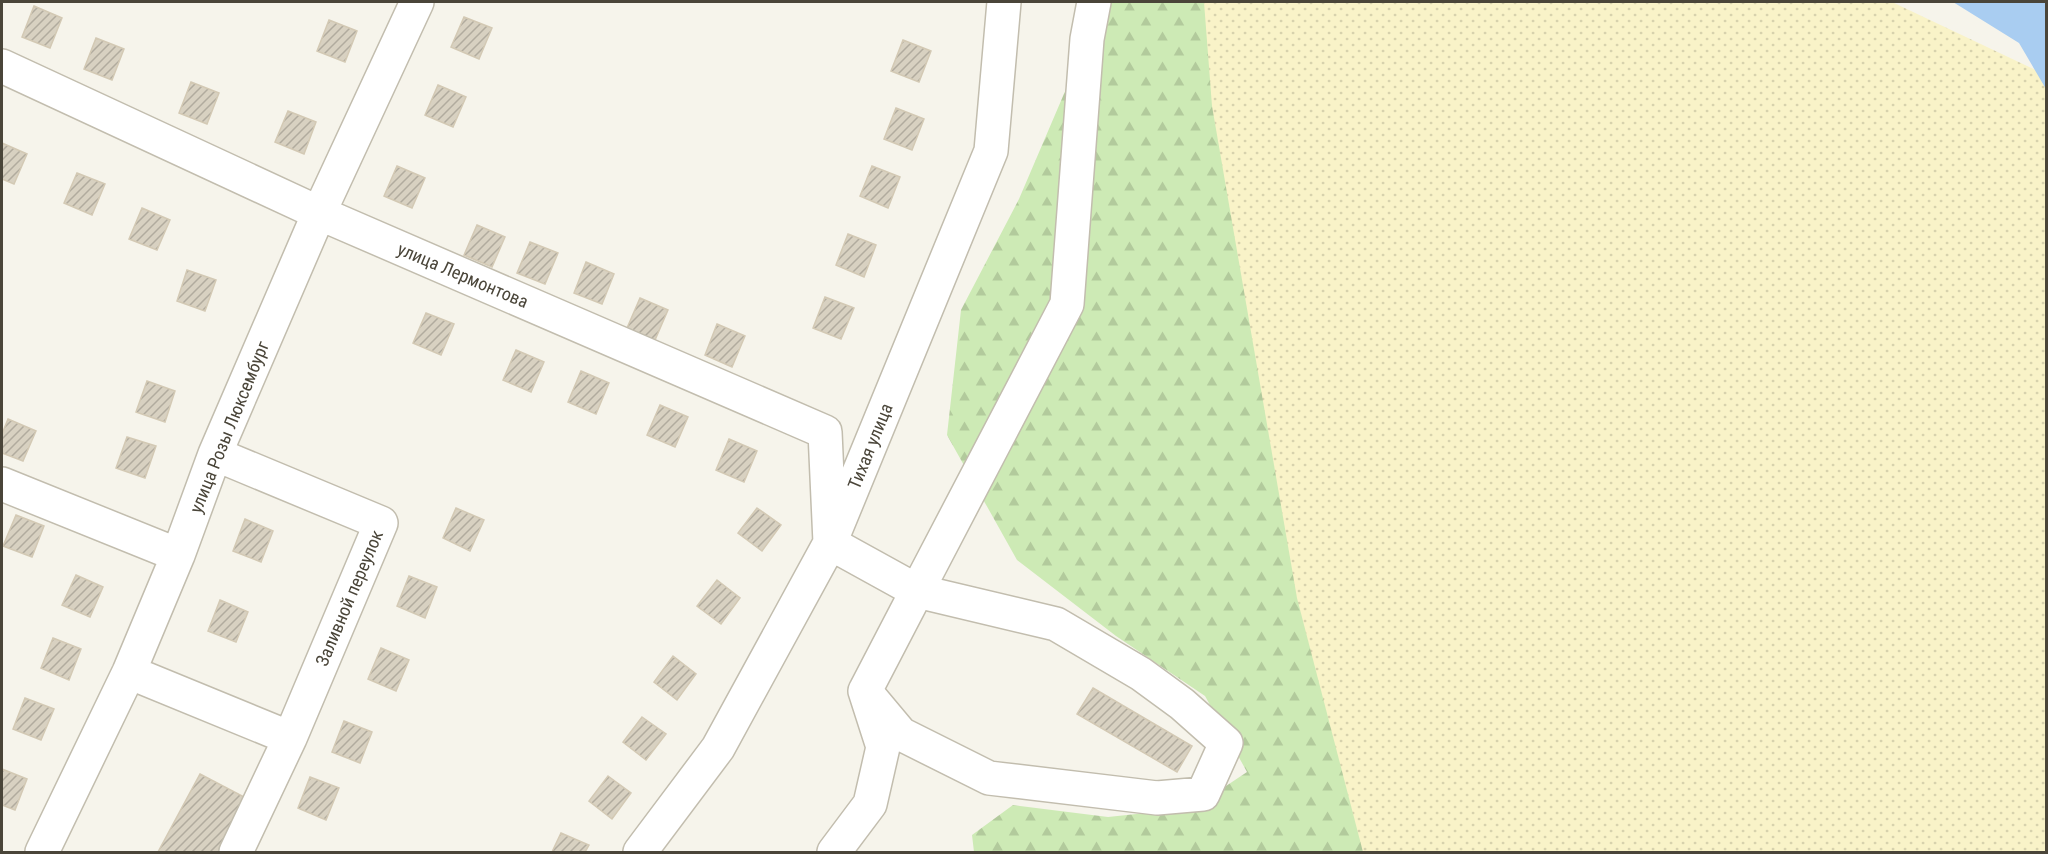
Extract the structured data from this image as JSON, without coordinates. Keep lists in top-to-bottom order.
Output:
{
  "streets": {
    "street": [
      "улица Лермонтова",
      "улица Розы Люксембург",
      "Тихая улица",
      "Заливной переулок"
    ]
  },
  "crossings": [
    ["улица Лермонтова", "улица Розы Люксембург"],
    ["улица Лермонтова", "Тихая улица"],
    ["улица Розы Люксембург", "Заливной переулок"]
  ]
}
